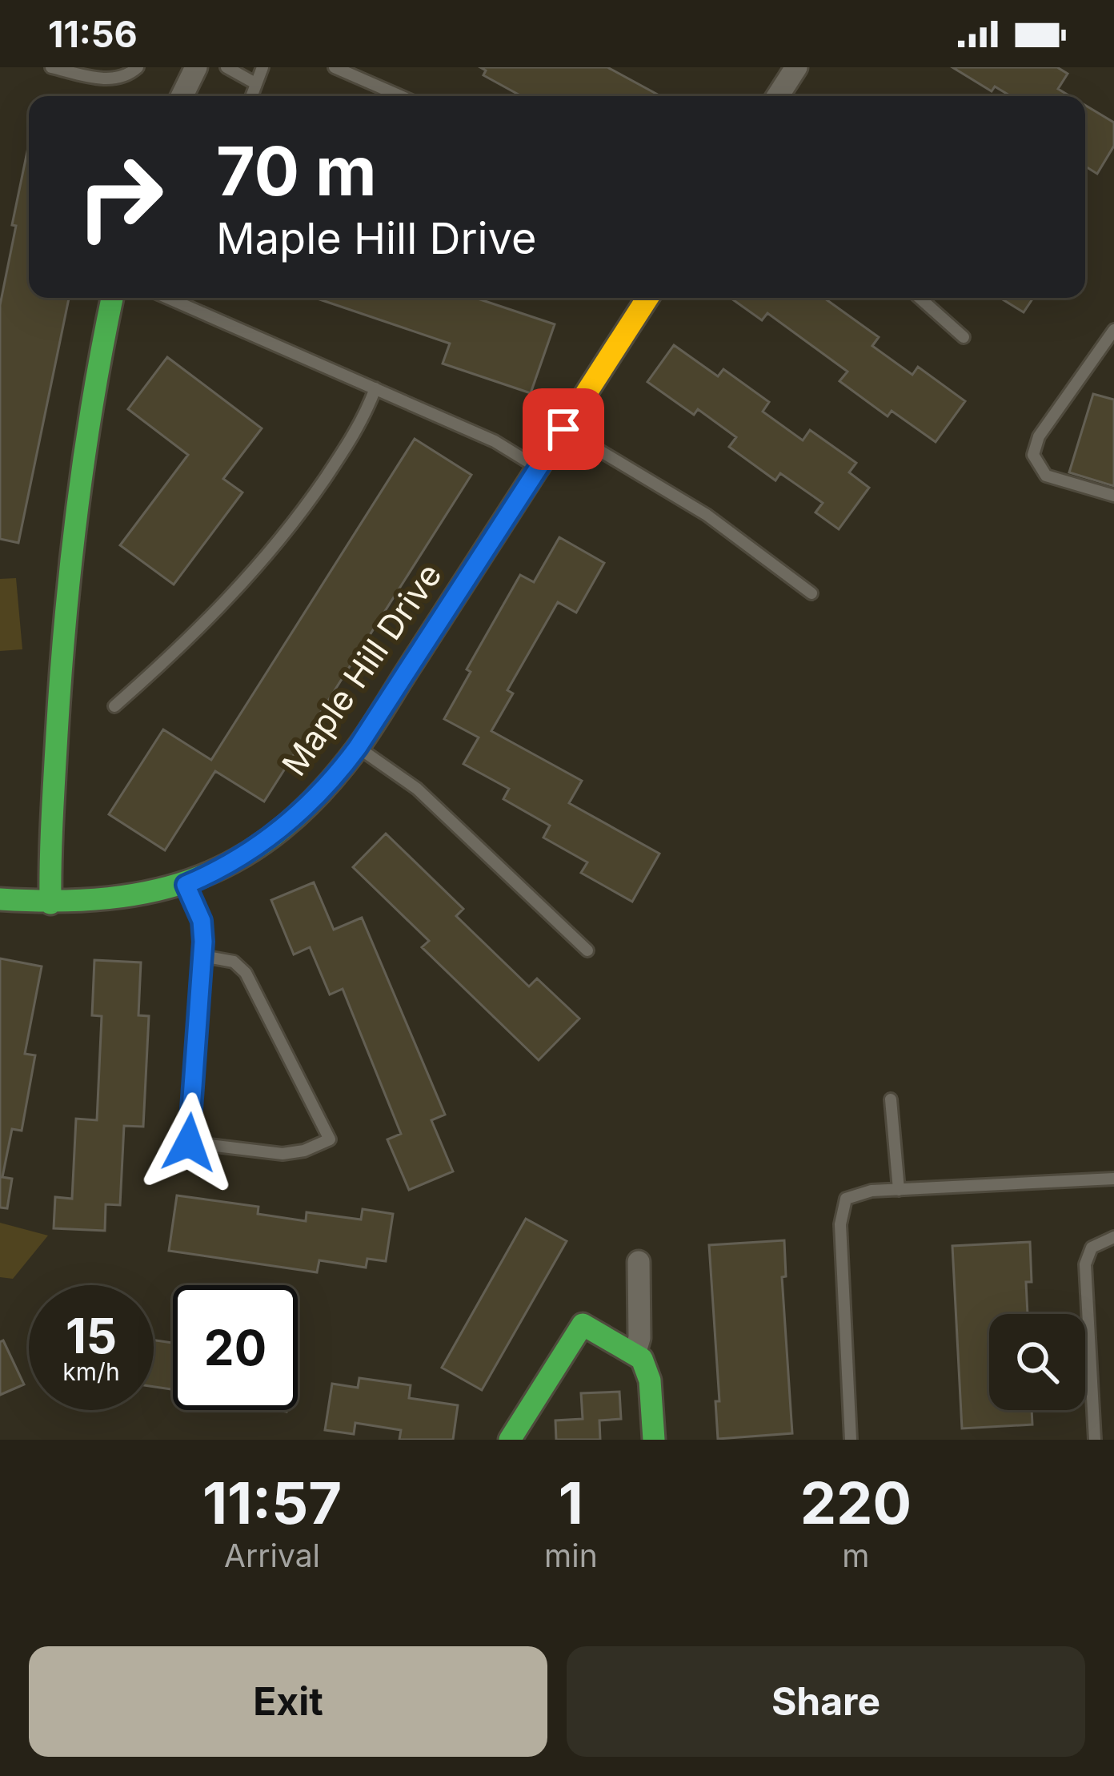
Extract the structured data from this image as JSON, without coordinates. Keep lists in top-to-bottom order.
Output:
{
  "streets": {
    "street": ["Maple Hill Drive"]
  },
  "page": {
    "status": "11:56",
    "turn": ["70 m", "Maple Hill Drive"],
    "speed": "15 km/h",
    "limit": "20",
    "eta": [
      "11:57",
      "Arrival",
      "1",
      "min",
      "220",
      "m"
    ],
    "buttons": ["Exit", "Share"]
  }
}
